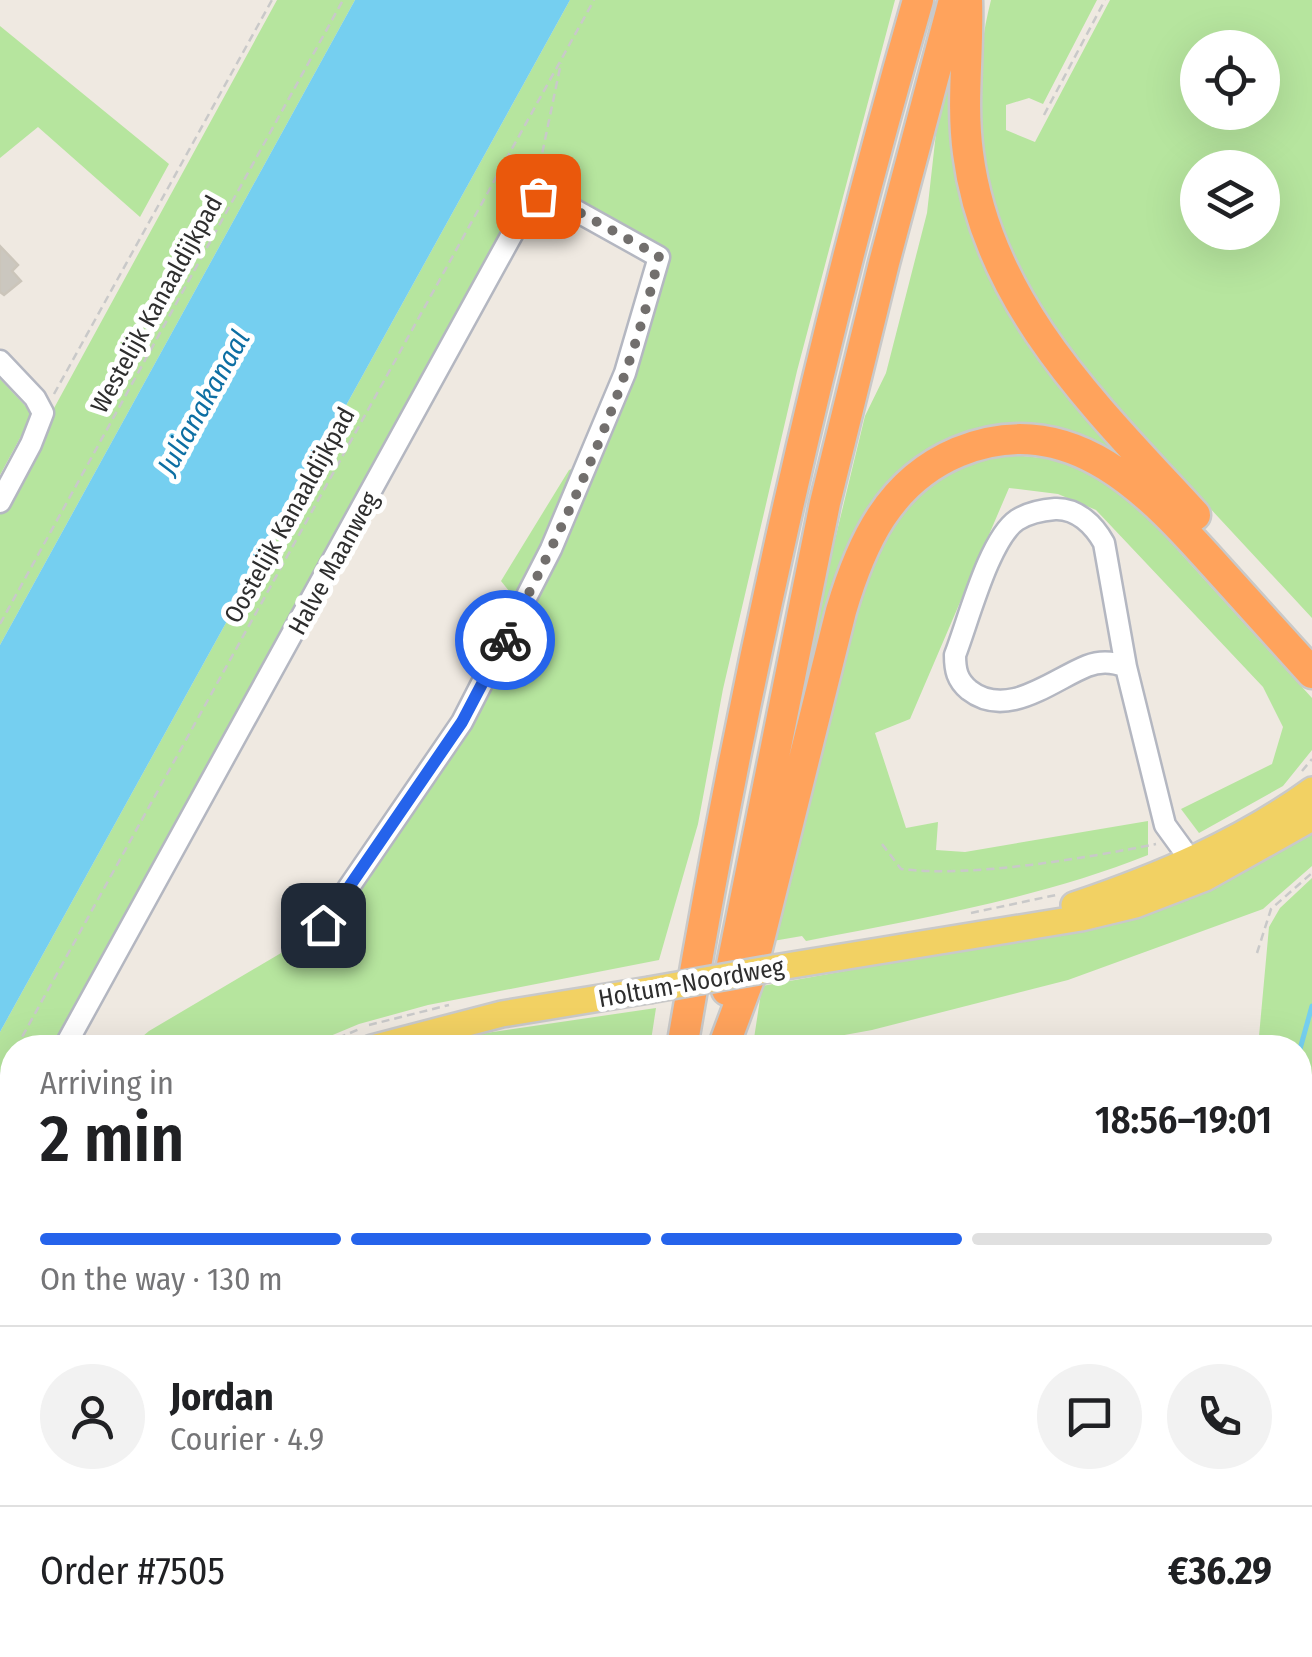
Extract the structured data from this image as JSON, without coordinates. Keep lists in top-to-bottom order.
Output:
{
  "streets": {
    "main road": ["Holtum-Noordweg"],
    "street": ["Halve Maanweg"],
    "path": ["Westelijk Kanaaldijkpad", "Oostelijk Kanaaldijkpad"]
  },
  "water": ["Julianakanaal"],
  "page": {
    "heading": ["2 min", "Arriving in", "18:56–19:01"],
    "panel": [
      "Jordan",
      "Courier · 4.9",
      "Order #7505",
      "€36.29"
    ],
    "bar": "On the way · 130 m"
  }
}
